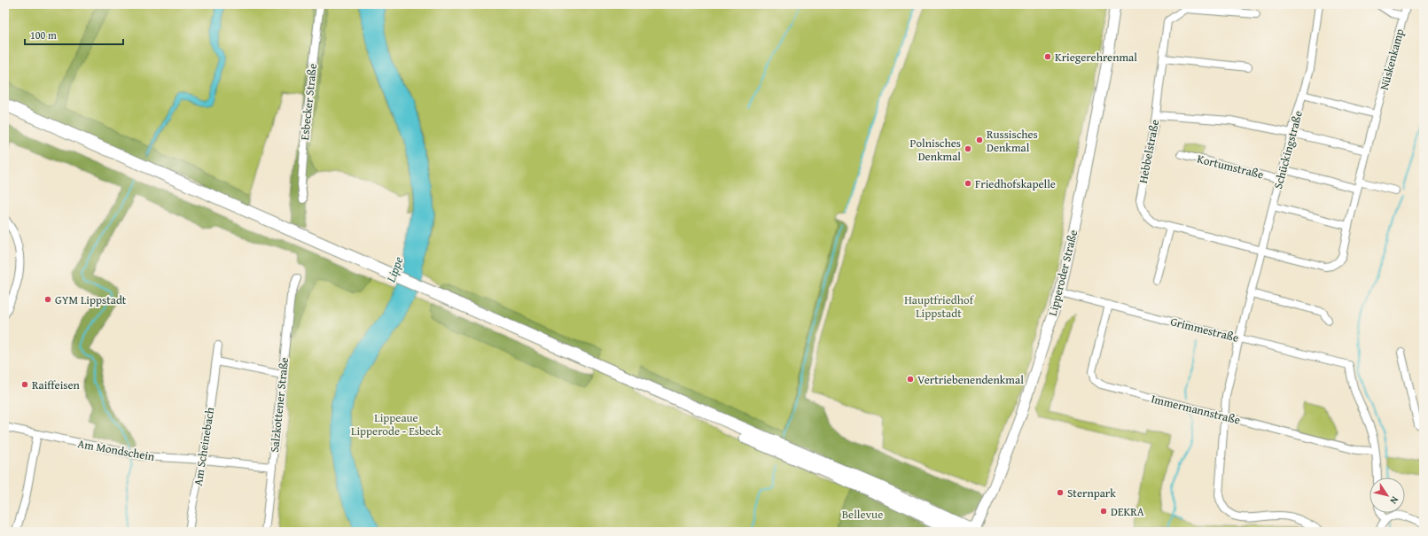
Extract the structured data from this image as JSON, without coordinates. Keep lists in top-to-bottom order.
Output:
{
  "streets": {
    "main road": ["Lipperoder Straße"],
    "street": [
      "Nüskenkamp",
      "Esbecker Straße",
      "Schückingstraße",
      "Hebbelstraße",
      "Kortumstraße",
      "Grimmestraße",
      "Salzkottener Straße",
      "Immermannstraße",
      "Am Scheinebach",
      "Am Mondschein"
    ]
  },
  "crossings": [
    ["Nüskenkamp", "Schückingstraße"],
    ["Nüskenkamp", "Hebbelstraße"],
    ["Schückingstraße", "Hebbelstraße"],
    ["Schückingstraße", "Kortumstraße"],
    ["Schückingstraße", "Grimmestraße"],
    ["Schückingstraße", "Immermannstraße"],
    ["Lipperoder Straße", "Grimmestraße"],
    ["Grimmestraße", "Immermannstraße"],
    ["Salzkottener Straße", "Am Mondschein"],
    ["Am Scheinebach", "Am Mondschein"]
  ],
  "water": ["Lippe"],
  "parks": ["Hauptfriedhof Lippstadt", "Lippeaue Lipperode - Esbeck", "Bellevue"],
  "places": [
    "Kriegerehrenmal",
    "Russisches Denkmal",
    "Polnisches Denkmal",
    "Friedhofskapelle",
    "GYM Lippstadt",
    "Vertriebenendenkmal",
    "Raiffeisen",
    "Sternpark",
    "DEKRA"
  ],
  "scale_bar": "100 m",
  "north": "bottom right"
}
